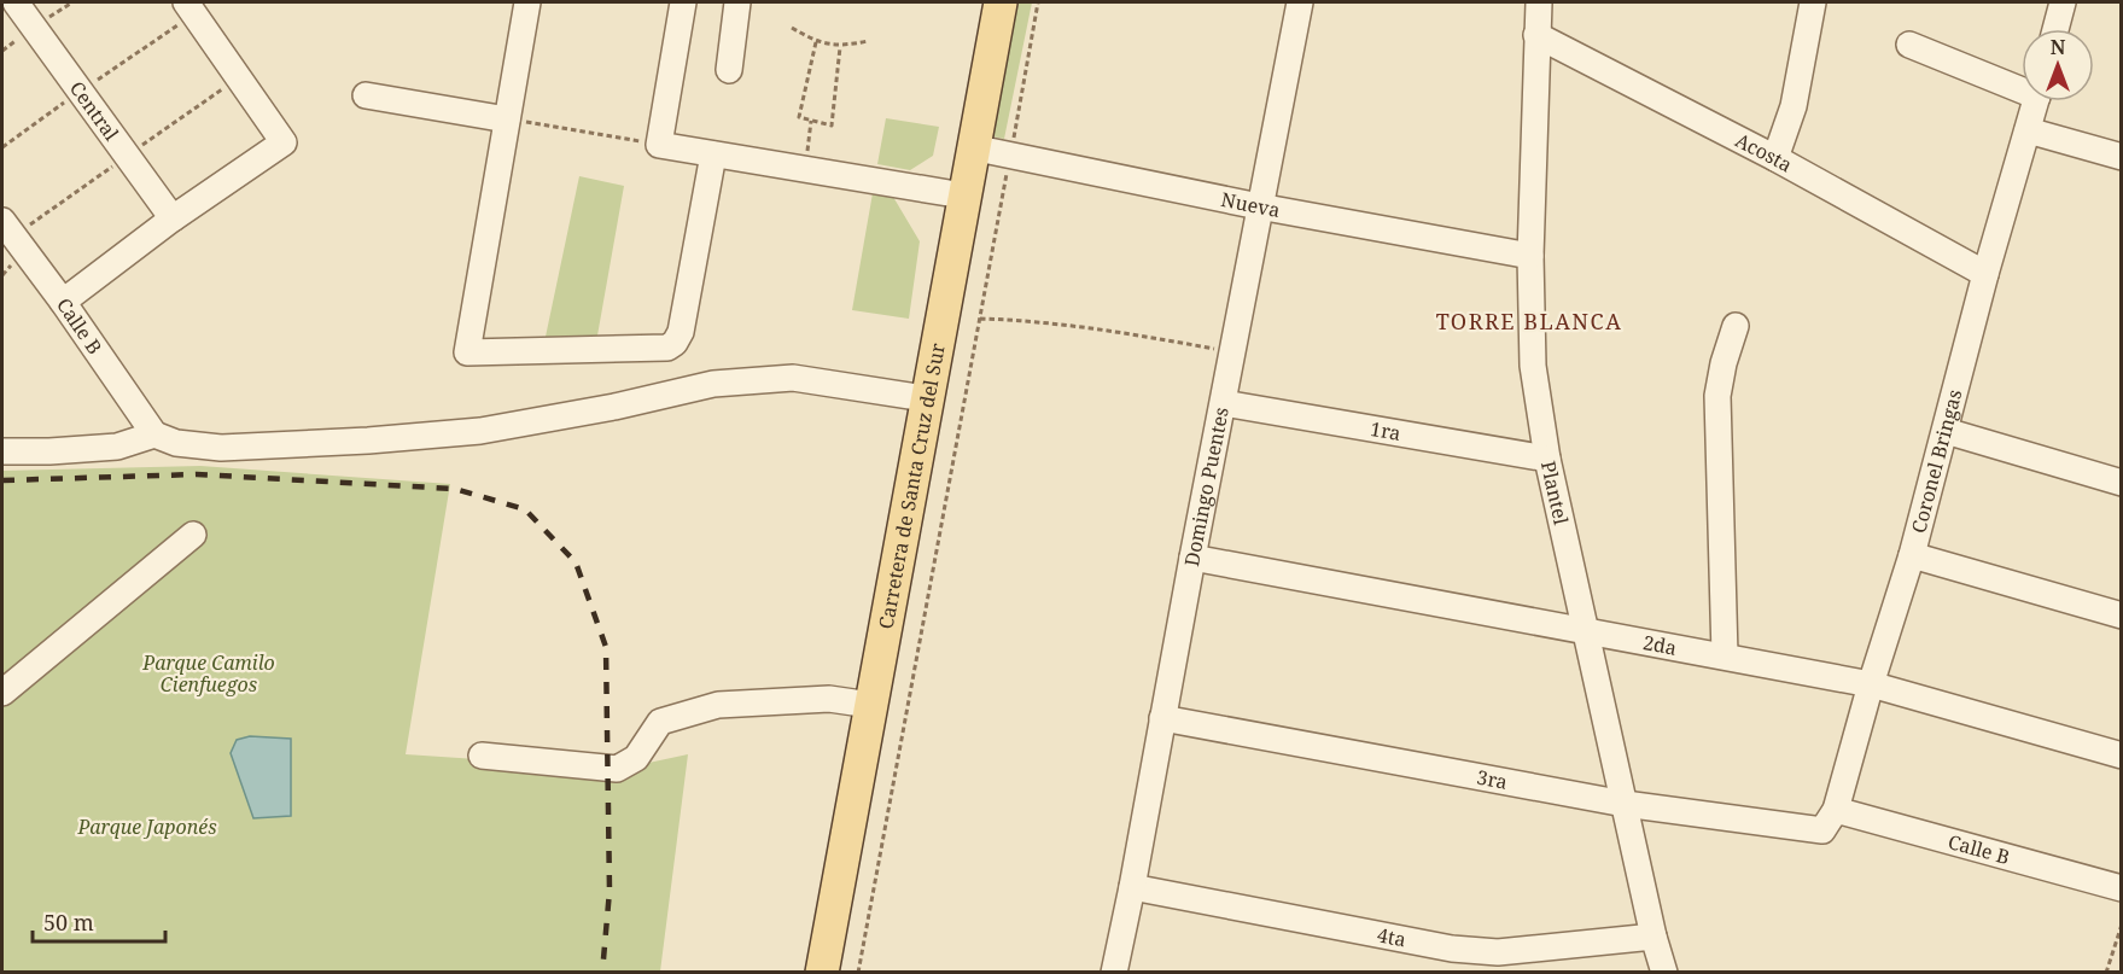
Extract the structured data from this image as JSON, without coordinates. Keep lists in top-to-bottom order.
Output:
{
  "streets": {
    "main road": ["Carretera de Santa Cruz del Sur"],
    "street": [
      "Central",
      "Acosta",
      "Nueva",
      "Calle B",
      "1ra",
      "Coronel Bringas",
      "Domingo Puentes",
      "Plantel",
      "2da",
      "3ra",
      "4ta"
    ]
  },
  "crossings": [
    ["Acosta", "Coronel Bringas"],
    ["Acosta", "Plantel"],
    ["Nueva", "Carretera de Santa Cruz del Sur"],
    ["Nueva", "Domingo Puentes"],
    ["Nueva", "Plantel"],
    ["Calle B", "Coronel Bringas"],
    ["Calle B", "3ra"],
    ["1ra", "Domingo Puentes"],
    ["1ra", "Plantel"],
    ["Coronel Bringas", "2da"],
    ["Coronel Bringas", "3ra"],
    ["Domingo Puentes", "2da"],
    ["Domingo Puentes", "3ra"],
    ["Domingo Puentes", "4ta"],
    ["Plantel", "2da"],
    ["Plantel", "3ra"],
    ["Plantel", "4ta"]
  ],
  "districts": ["TORRE BLANCA"],
  "parks": ["Parque Camilo Cienfuegos", "Parque Japonés"],
  "scale_bar": "50 m",
  "north": "top"
}
